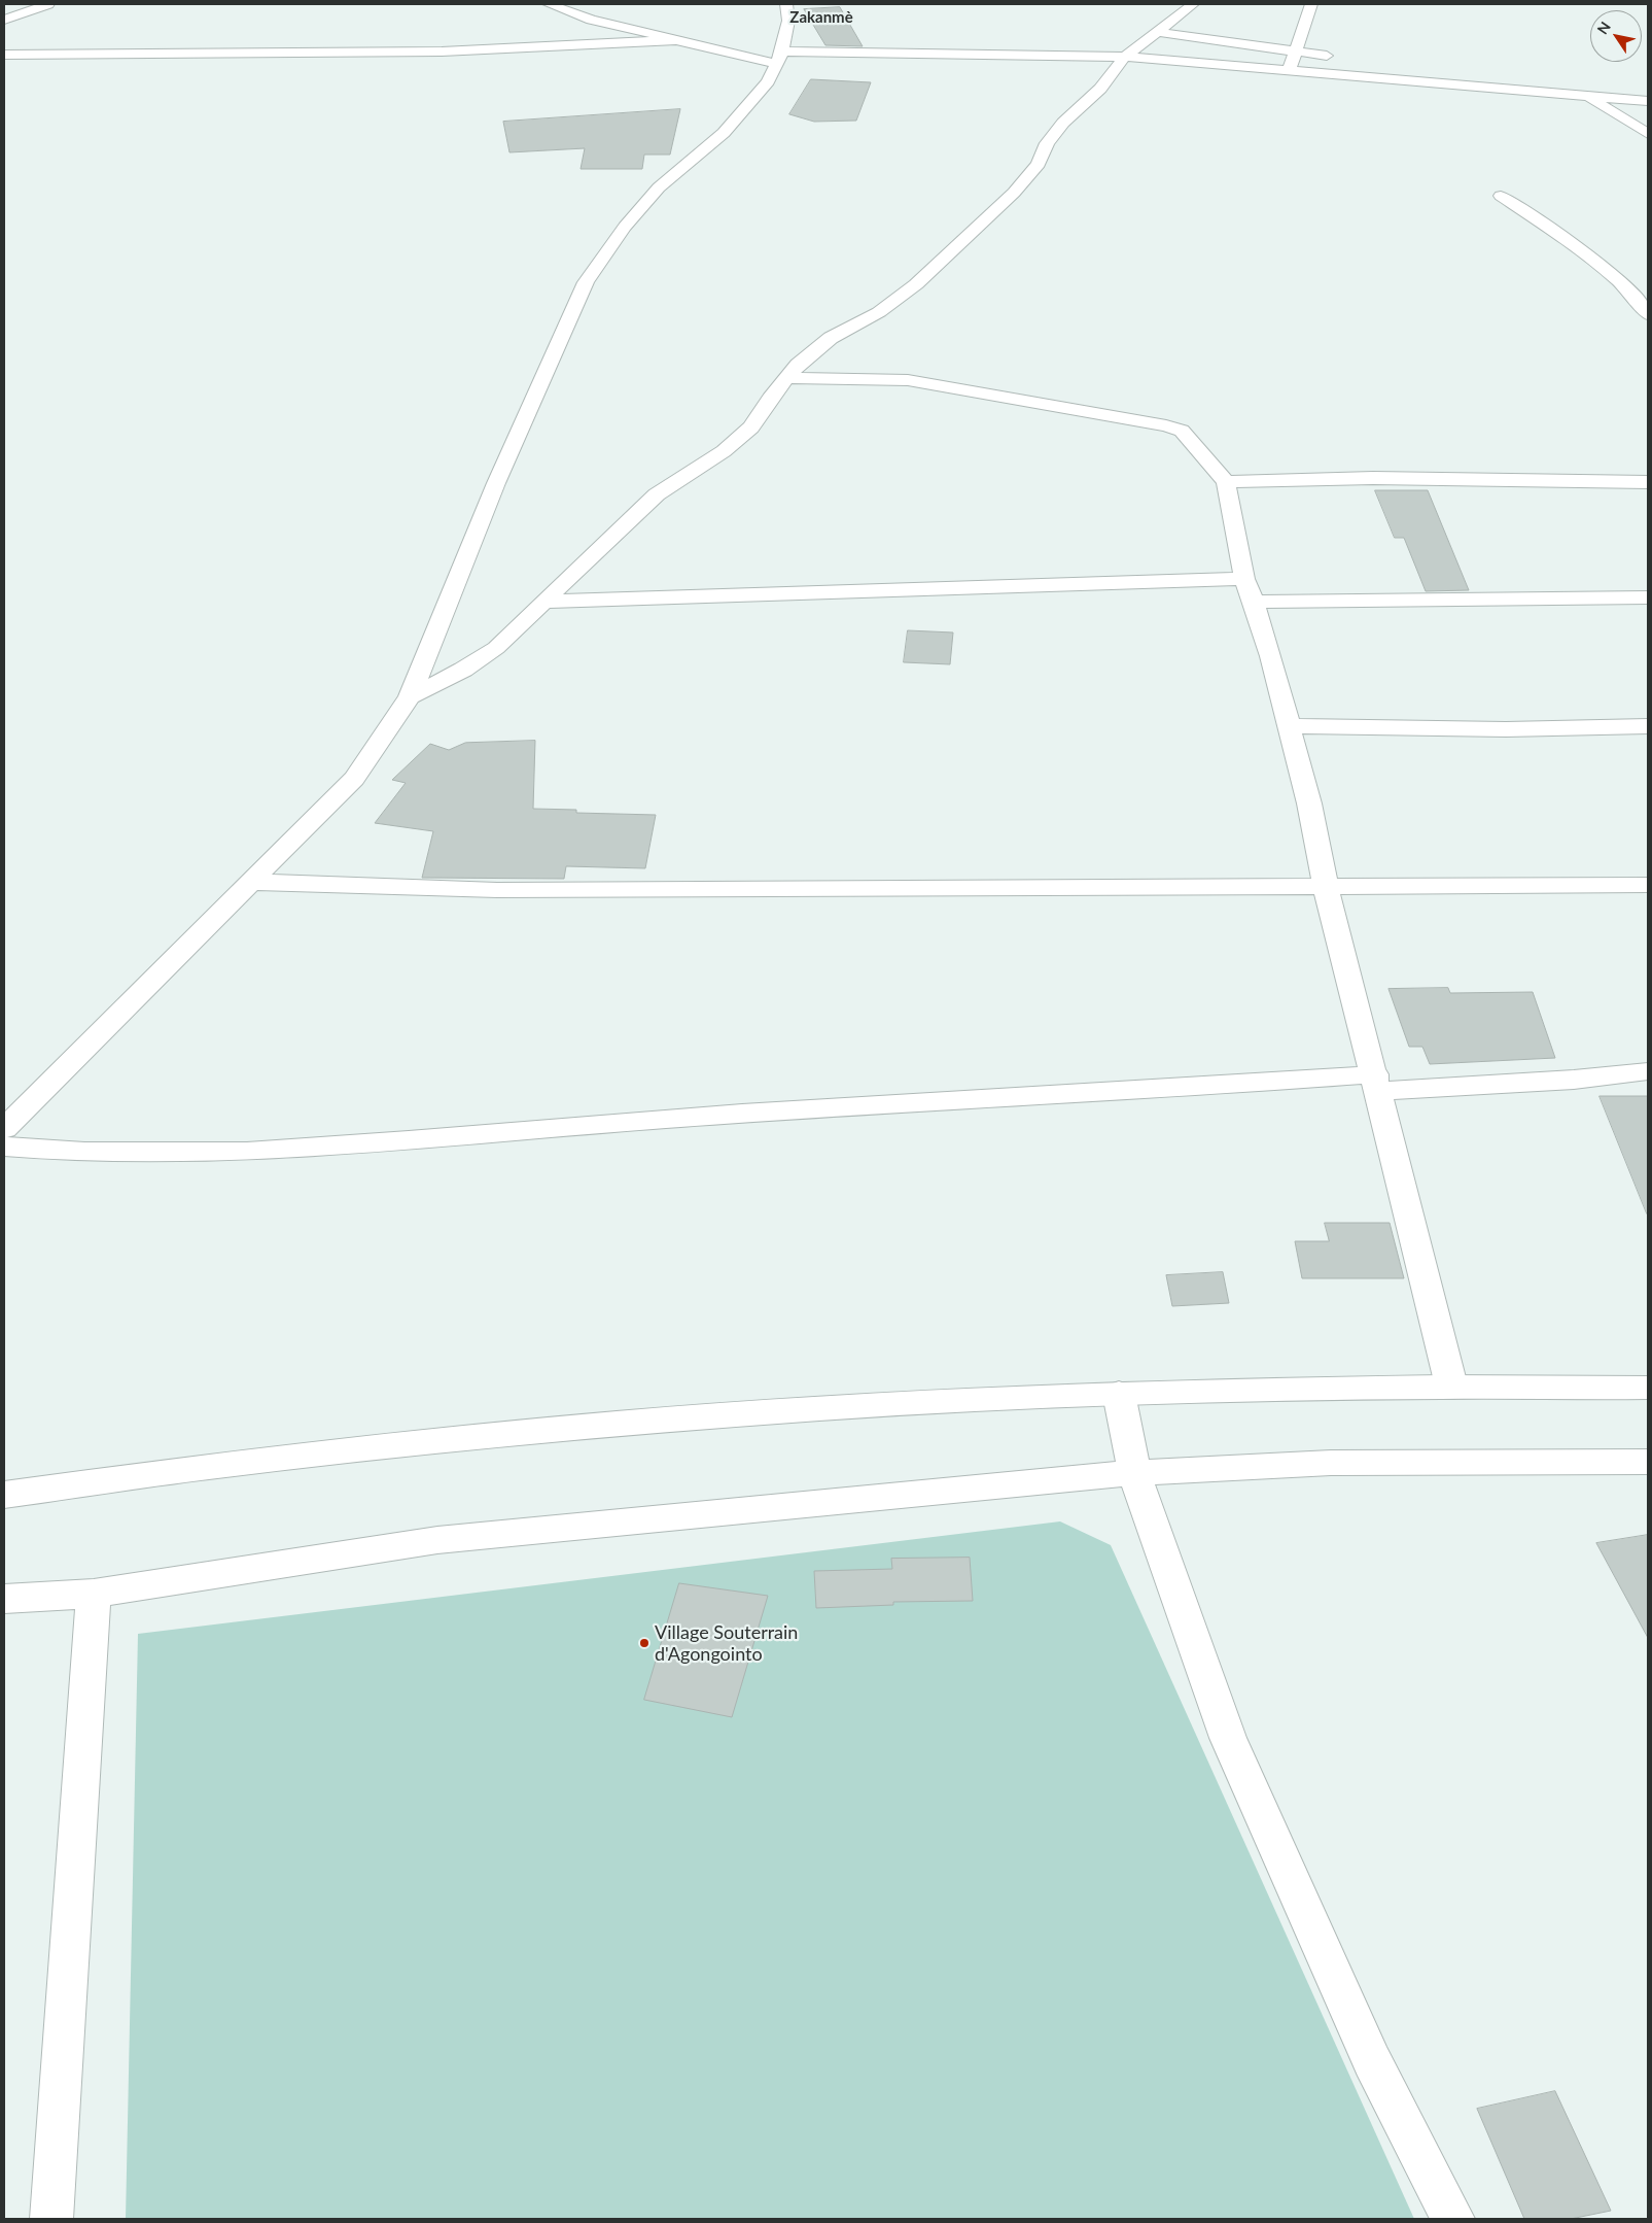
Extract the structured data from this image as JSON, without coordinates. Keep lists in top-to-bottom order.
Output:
{
  "districts": ["Zakanmè"],
  "places": ["Village Souterrain d'Agongointo"],
  "north": "top left"
}
